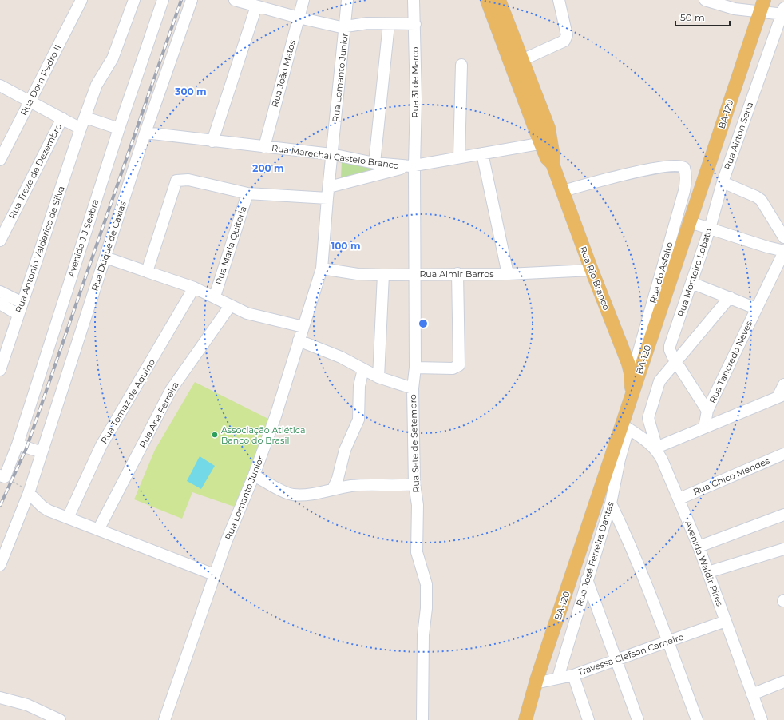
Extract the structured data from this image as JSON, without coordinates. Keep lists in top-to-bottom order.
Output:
{
  "streets": {
    "main road": ["BA-120", "Rua Rio Branco"],
    "street": [
      "Rua João Matos",
      "Rua Lomanto Junior",
      "Rua Dom Pedro II",
      "Rua 31 de Marco",
      "Rua Airton Sena",
      "Rua Marechal Castelo Branco",
      "Rua Treze de Dezembro",
      "Avenida J J Seabra",
      "Rua Maria Quiteria",
      "Rua Duque de Caxias",
      "Rua Antonio Valderico da Silva",
      "Rua do Asfalto",
      "Rua Monteiro Lobato",
      "Rua Almir Barros",
      "Rua Tancredo Neves",
      "Rua Tomaz de Aquino",
      "Rua Ana Ferreira",
      "Rua Sete de Setembro",
      "Rua Chico Mendes",
      "Rua José Ferreira Dantas",
      "Avenida Waldir Pires",
      "Travessa Clefson Carneiro"
    ]
  },
  "crossings": [
    ["Rua João Matos", "Rua Marechal Castelo Branco"],
    ["Rua Lomanto Junior", "Rua Marechal Castelo Branco"],
    ["Rua Lomanto Junior", "Rua Almir Barros"],
    ["Rua 31 de Marco", "Rua Marechal Castelo Branco"],
    ["Rua 31 de Marco", "Rua Sete de Setembro"],
    ["BA-120", "Rua Rio Branco"],
    ["BA-120", "Rua José Ferreira Dantas"],
    ["BA-120", "Avenida Waldir Pires"],
    ["BA-120", "Travessa Clefson Carneiro"],
    ["Rua Airton Sena", "Rua Monteiro Lobato"],
    ["Rua Marechal Castelo Branco", "Rua Duque de Caxias"],
    ["Rua Marechal Castelo Branco", "Rua Rio Branco"],
    ["Rua Marechal Castelo Branco", "Rua Sete de Setembro"],
    ["Rua do Asfalto", "Rua Rio Branco"],
    ["Rua Monteiro Lobato", "Rua Tancredo Neves"],
    ["Rua Almir Barros", "Rua Rio Branco"],
    ["Rua Almir Barros", "Rua Sete de Setembro"],
    ["Rua Chico Mendes", "Avenida Waldir Pires"],
    ["Rua José Ferreira Dantas", "Avenida Waldir Pires"],
    ["Rua José Ferreira Dantas", "Travessa Clefson Carneiro"],
    ["Avenida Waldir Pires", "Travessa Clefson Carneiro"]
  ],
  "places": ["Associação Atlética Banco do Brasil"],
  "scale_bar": "50 m",
  "rings": ["300 m", "200 m", "100 m"]
}
